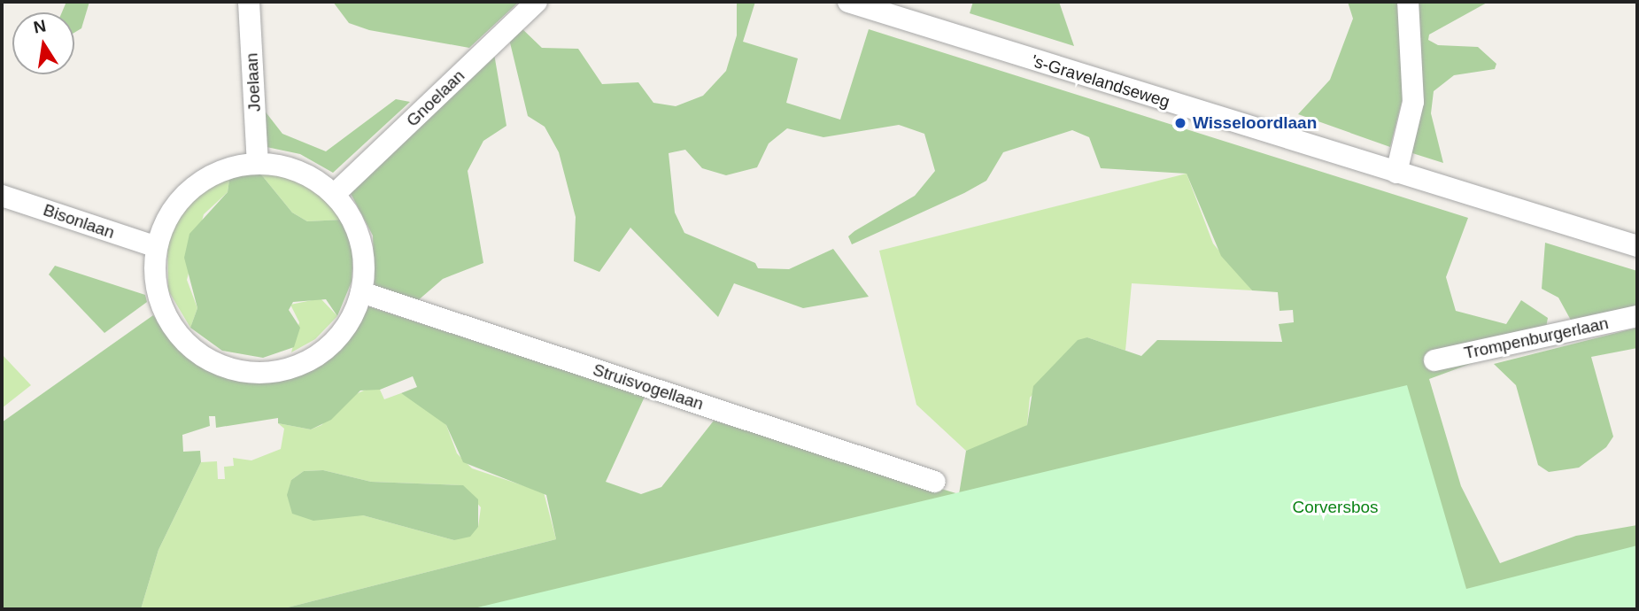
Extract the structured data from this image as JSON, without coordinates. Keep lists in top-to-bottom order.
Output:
{
  "streets": {
    "street": [
      "'s-Gravelandseweg",
      "Joelaan",
      "Gnoelaan",
      "Bisonlaan",
      "Trompenburgerlaan",
      "Struisvogellaan"
    ]
  },
  "crossings": [
    ["Joelaan", "Gnoelaan"],
    ["Joelaan", "Bisonlaan"],
    ["Joelaan", "Struisvogellaan"],
    ["Gnoelaan", "Bisonlaan"],
    ["Gnoelaan", "Struisvogellaan"],
    ["Bisonlaan", "Struisvogellaan"]
  ],
  "parks": ["Corversbos"],
  "places": ["Wisseloordlaan"],
  "north": "top"
}
